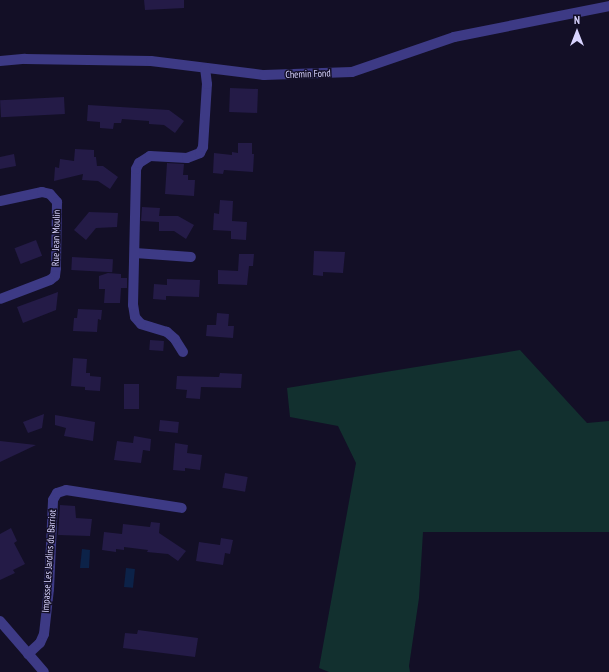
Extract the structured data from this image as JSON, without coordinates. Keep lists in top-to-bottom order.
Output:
{
  "streets": {
    "street": ["Chemin Fond", "Rue Jean Moulin", "Impasse Les Jardins du Barriot"]
  },
  "north": "top"
}
